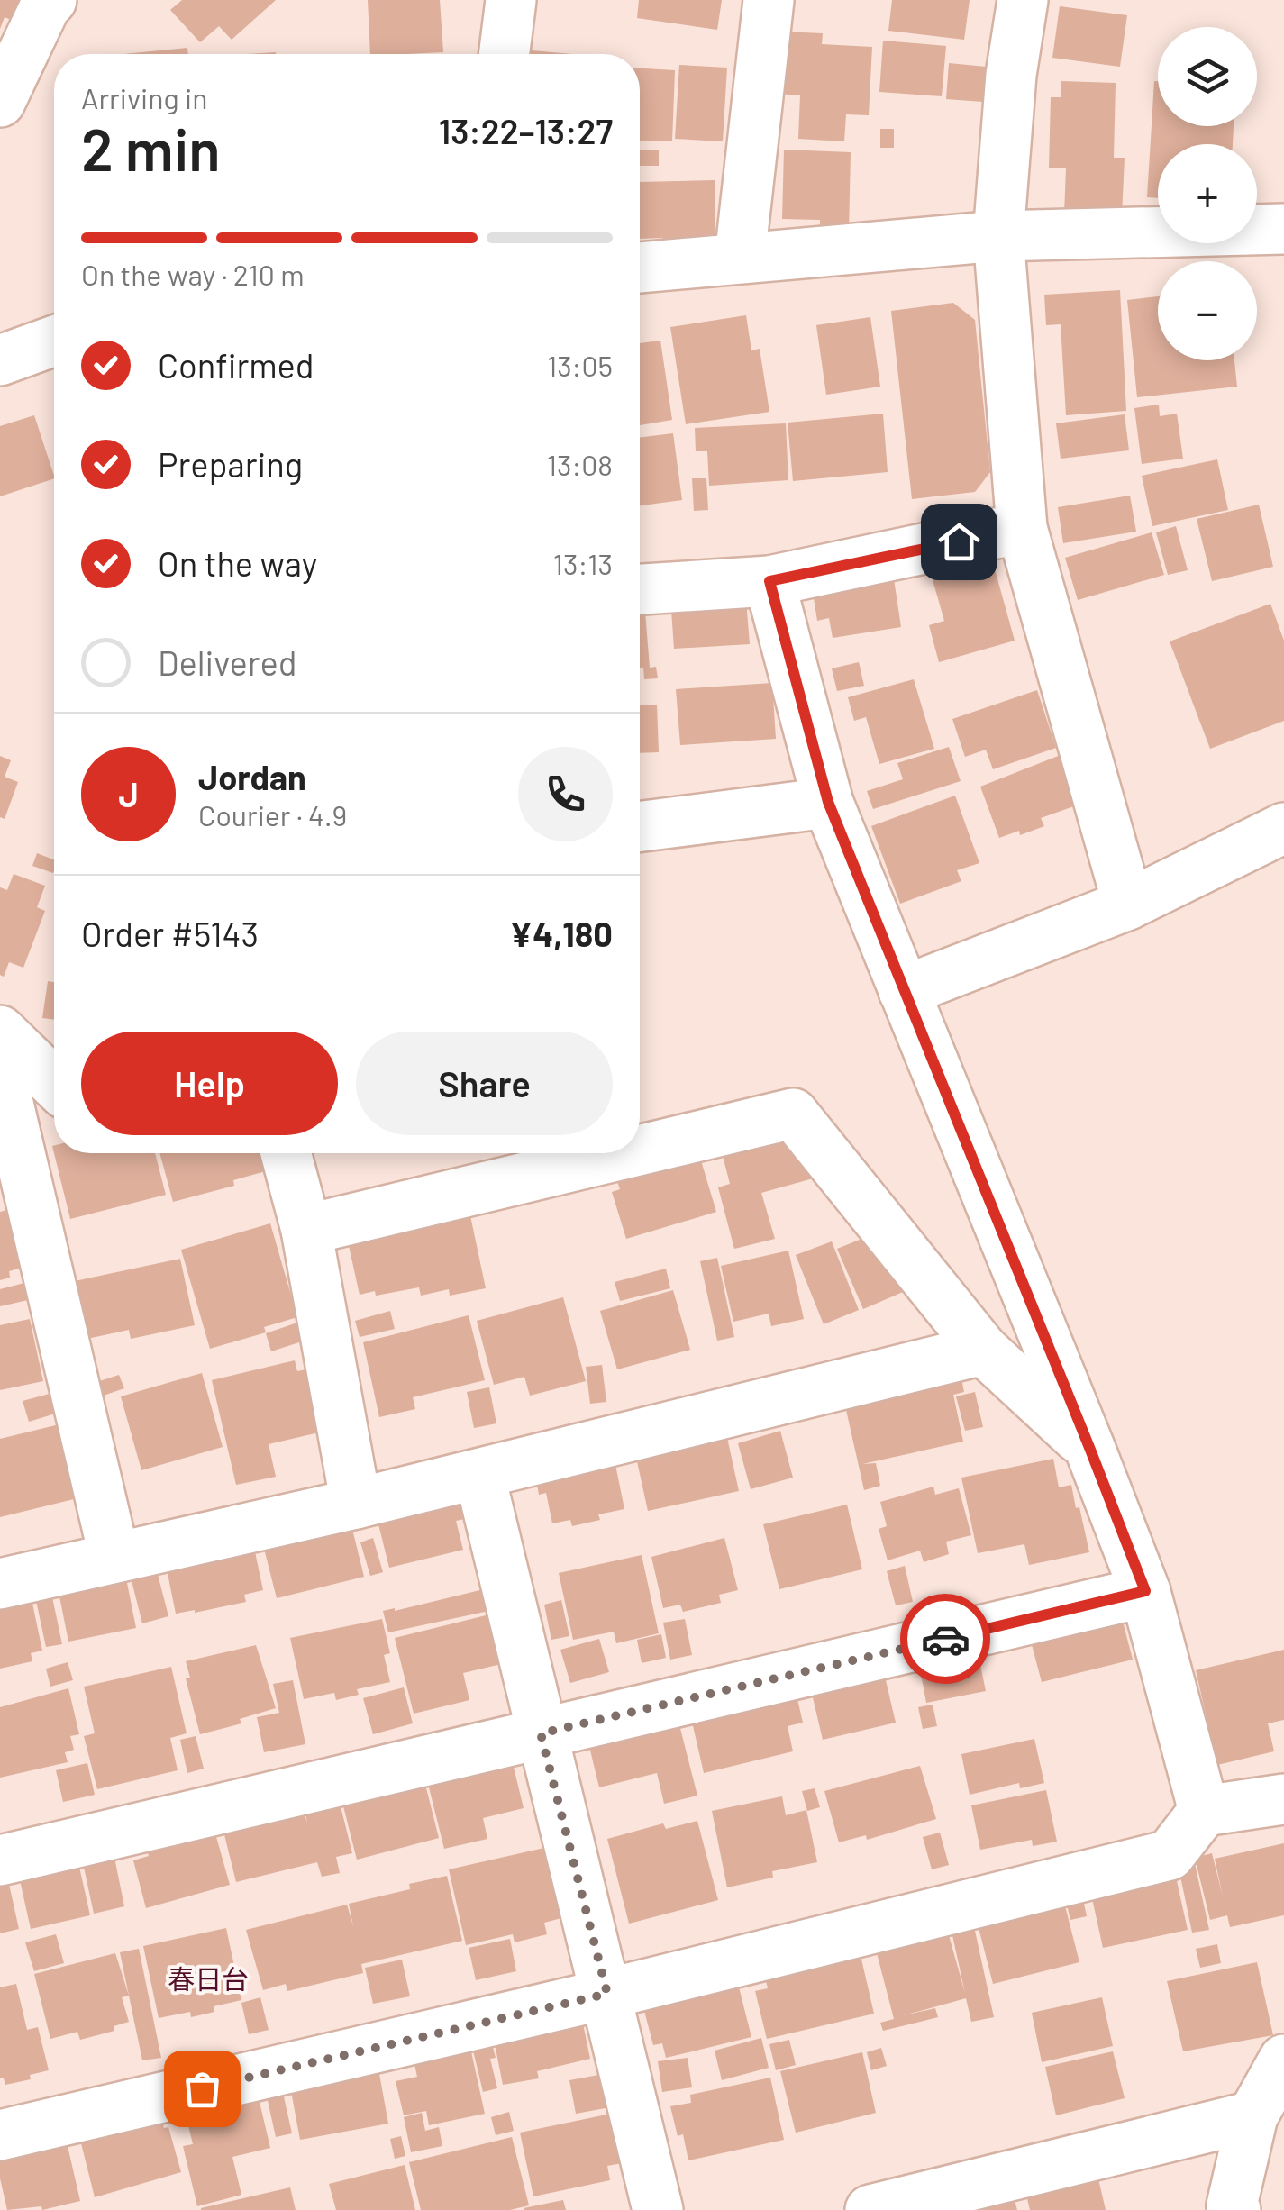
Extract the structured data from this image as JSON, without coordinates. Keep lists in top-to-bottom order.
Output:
{
  "districts": ["春日台"],
  "page": {
    "map_buttons": ["+", "−"],
    "heading": ["2 min", "Arriving in", "13:22–13:27"],
    "panel": [
      "Jordan",
      "Courier · 4.9",
      "Order #5143",
      "¥4,180"
    ],
    "bar": "On the way · 210 m",
    "list": [
      ["Confirmed", "13:05"],
      ["Preparing", "13:08"],
      ["On the way", "13:13"],
      "Delivered"
    ],
    "round": "J",
    "buttons": ["Help", "Share"]
  }
}
